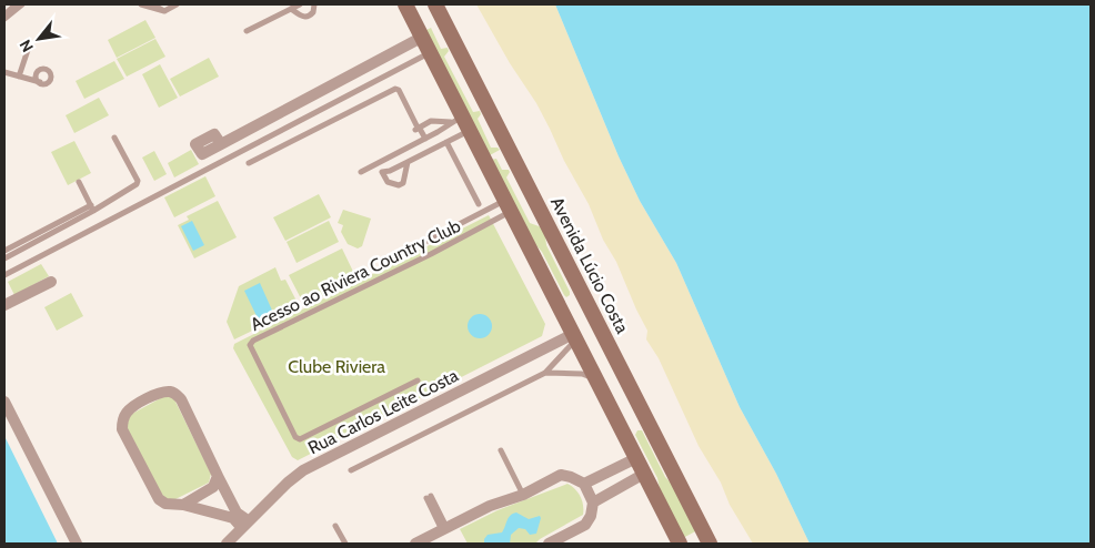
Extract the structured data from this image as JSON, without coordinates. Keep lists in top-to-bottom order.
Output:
{
  "streets": {
    "main road": ["Avenida Lúcio Costa"],
    "street": ["Rua Carlos Leite Costa"],
    "lane": ["Acesso ao Riviera Country Club"]
  },
  "parks": ["Clube Riviera"],
  "north": "bottom left"
}
